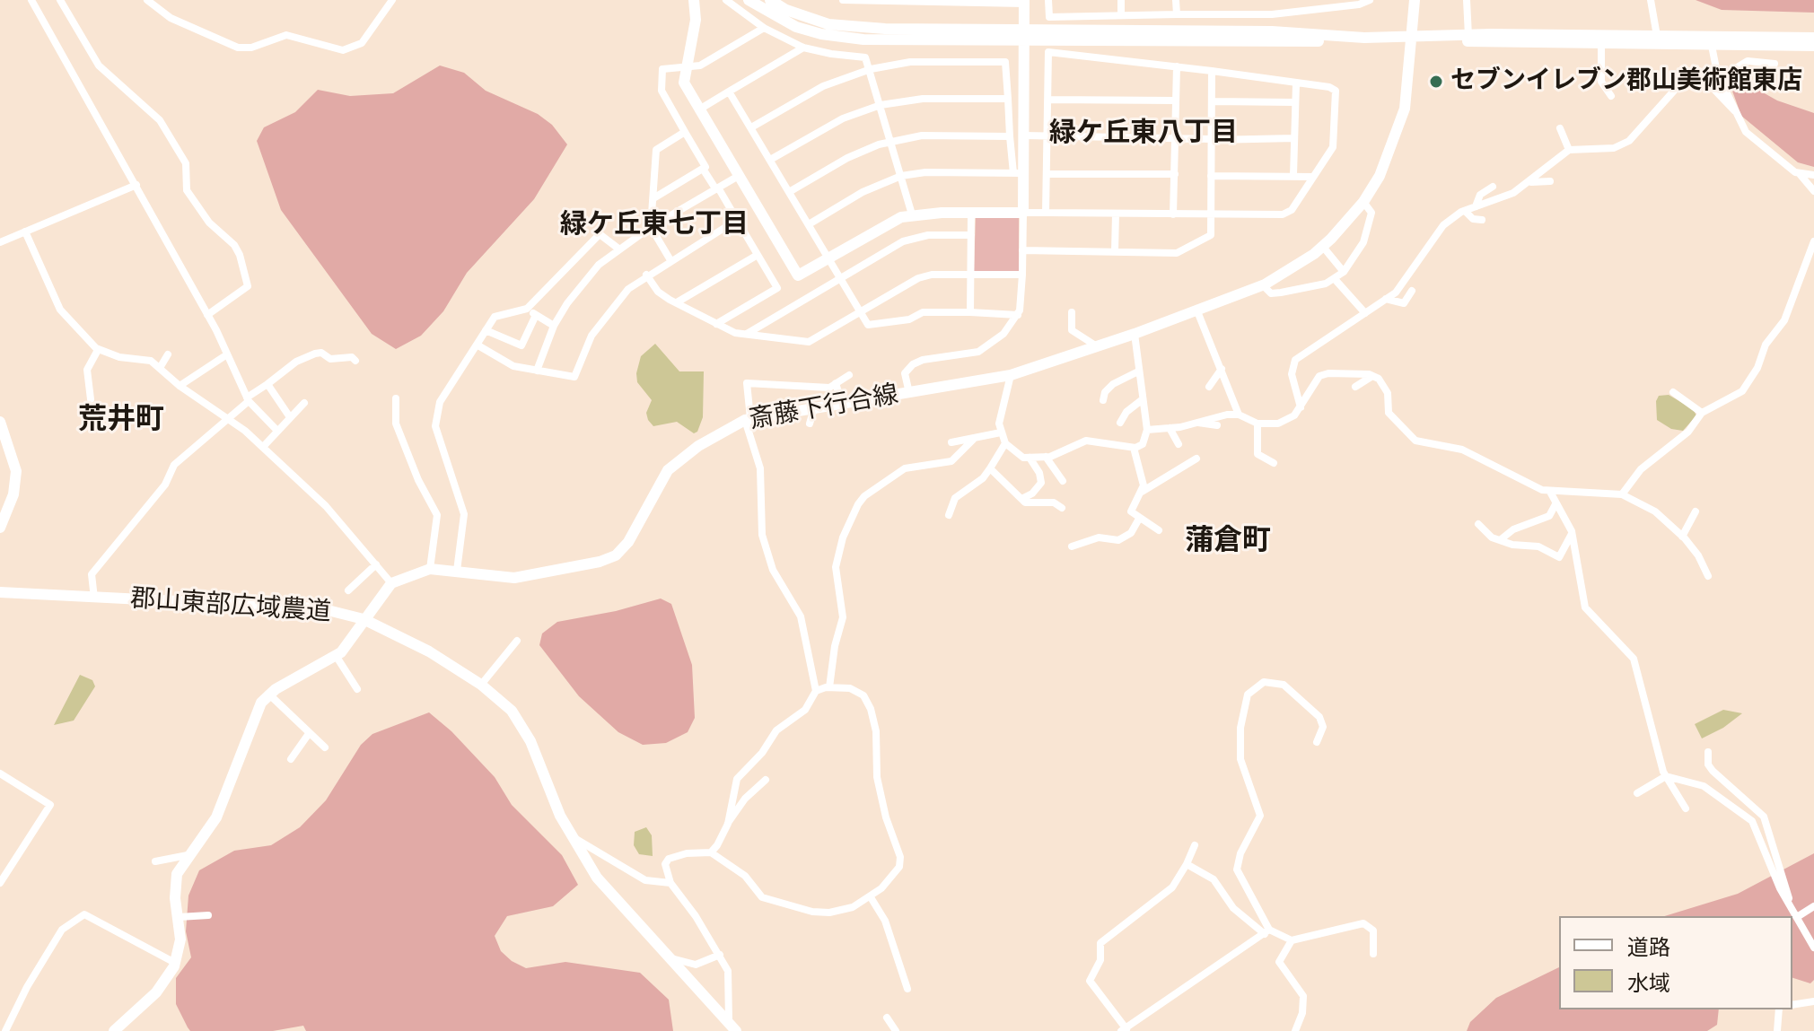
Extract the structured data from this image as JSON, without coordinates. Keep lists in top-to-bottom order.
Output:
{
  "streets": {
    "street": ["斎藤下行合線", "郡山東部広域農道"]
  },
  "districts": [
    "緑ケ丘東八丁目",
    "緑ケ丘東七丁目",
    "荒井町",
    "蒲倉町"
  ],
  "places": ["セブンイレブン郡山美術館東店"],
  "legend": ["道路", "水域"]
}
